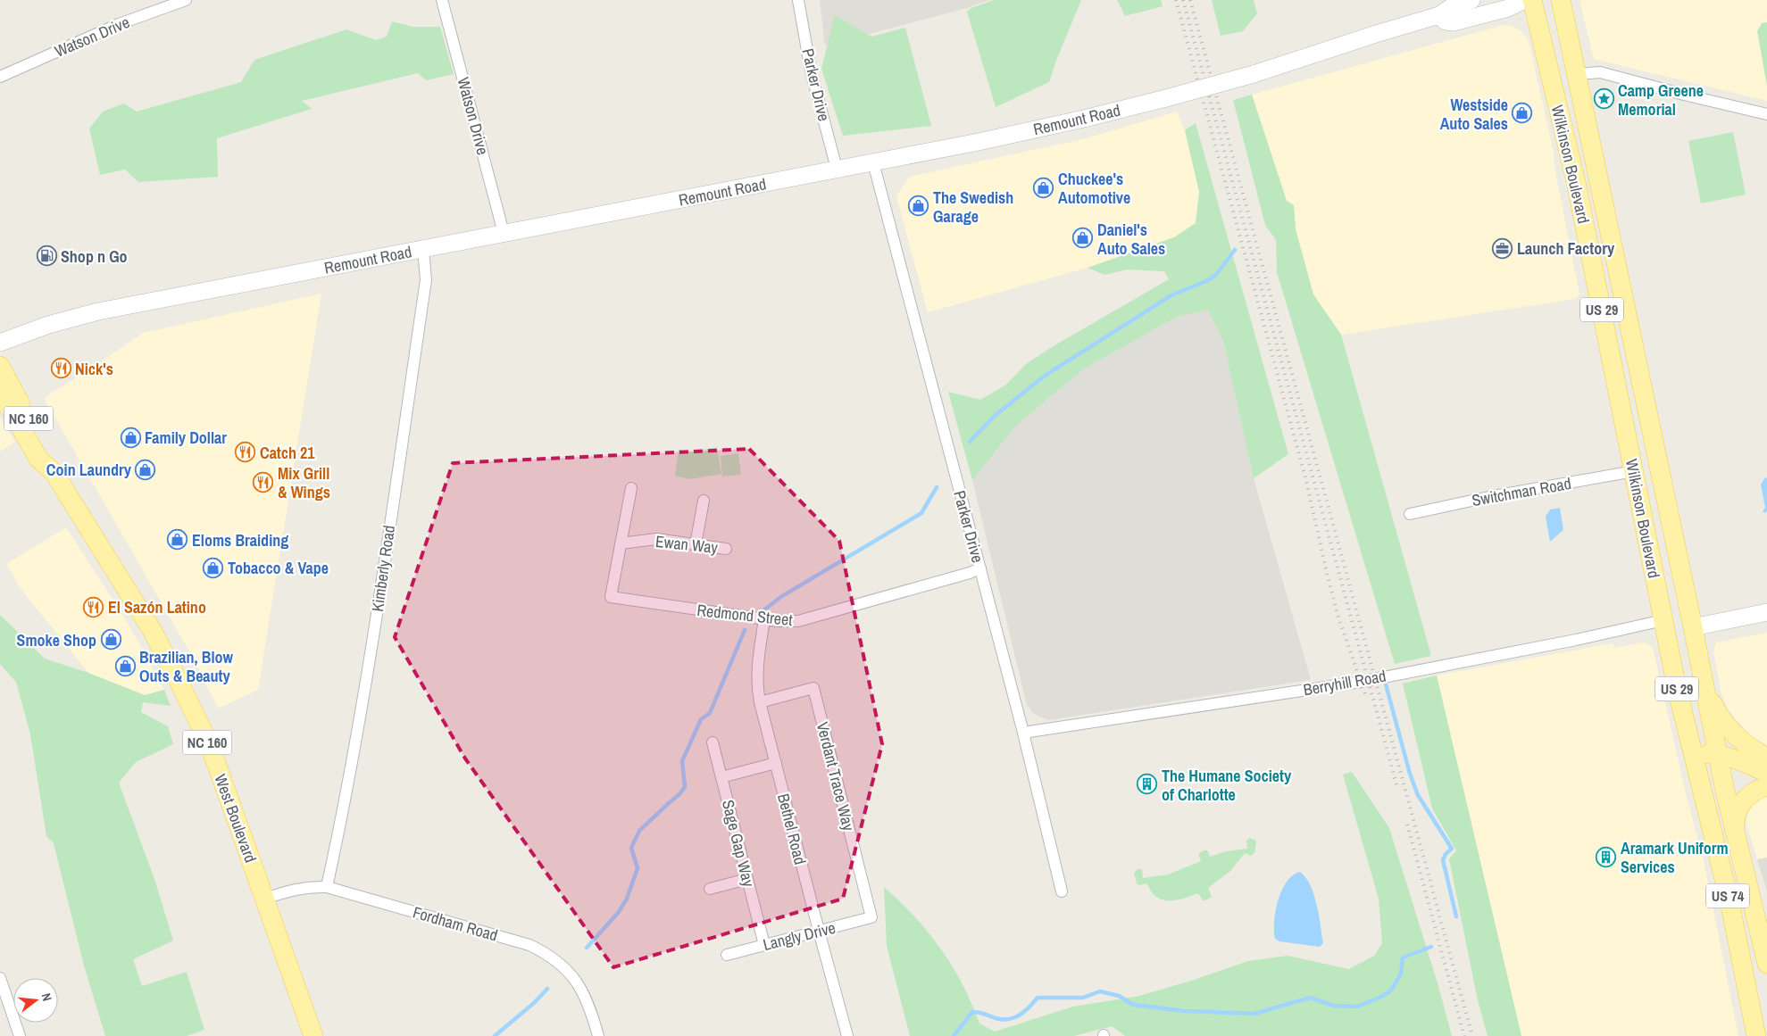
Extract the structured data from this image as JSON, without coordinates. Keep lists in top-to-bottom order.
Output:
{
  "streets": {
    "main road": [
      "Remount Road",
      "Wilkinson Boulevard",
      "US 29",
      "NC 160",
      "West Boulevard",
      "US 74"
    ],
    "street": [
      "Watson Drive",
      "Parker Drive",
      "Switchman Road",
      "Ewan Way",
      "Kimberly Road",
      "Redmond Street",
      "Berryhill Road",
      "Verdant Trace Way",
      "Bethel Road",
      "Sage Gap Way",
      "Fordham Road",
      "Langly Drive"
    ]
  },
  "crossings": [
    ["Watson Drive", "Remount Road"],
    ["Parker Drive", "Remount Road"],
    ["Parker Drive", "Redmond Street"],
    ["Parker Drive", "Berryhill Road"],
    ["Remount Road", "Kimberly Road"],
    ["Wilkinson Boulevard", "Switchman Road"],
    ["Wilkinson Boulevard", "Berryhill Road"],
    ["Ewan Way", "Redmond Street"],
    ["Kimberly Road", "Fordham Road"],
    ["Redmond Street", "Bethel Road"],
    ["Verdant Trace Way", "Bethel Road"],
    ["Verdant Trace Way", "Langly Drive"],
    ["West Boulevard", "Fordham Road"],
    ["Bethel Road", "Langly Drive"],
    ["Sage Gap Way", "Langly Drive"]
  ],
  "places": {
    "place": ["Camp Greene Memorial"],
    "shop": [
      "Westside Auto Sales",
      "Chuckee's Automotive",
      "The Swedish Garage",
      "Daniel's Auto Sales",
      "Family Dollar",
      "Coin Laundry",
      "Eloms Braiding",
      "Tobacco & Vape",
      "Smoke Shop",
      "Brazilian, Blow Outs & Beauty"
    ],
    "office": ["Launch Factory"],
    "fuel station": ["Shop n Go"],
    "restaurant": [
      "Nick's",
      "Catch 21",
      "Mix Grill & Wings",
      "El Sazón Latino"
    ],
    "building": ["The Humane Society of Charlotte", "Aramark Uniform Services"]
  },
  "north": "right"
}
